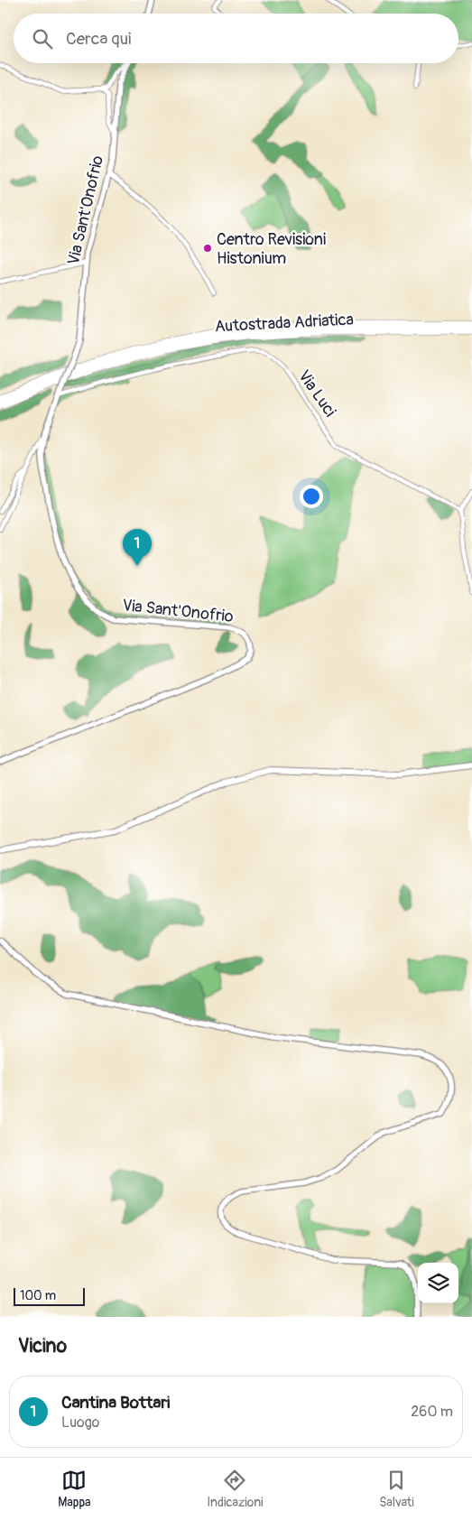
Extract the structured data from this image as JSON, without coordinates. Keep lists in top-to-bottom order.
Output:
{
  "streets": {
    "highway": ["Autostrada Adriatica"],
    "street": ["Via Sant'Onofrio", "Via Luci"]
  },
  "crossings": [
    ["Via Sant'Onofrio", "Via Luci"]
  ],
  "places": ["Centro Revisioni Histonium"],
  "scale_bar": "100 m",
  "page": {
    "search": "Cerca qui",
    "pins": "1",
    "scale": "100 m",
    "heading": "Vicino",
    "list": [
      {
        "mark": "1",
        "name": "Cantina Bottari",
        "note": "Luogo",
        "value": "260 m"
      }
    ],
    "nav": ["Mappa", "Indicazioni", "Salvati"]
  }
}
